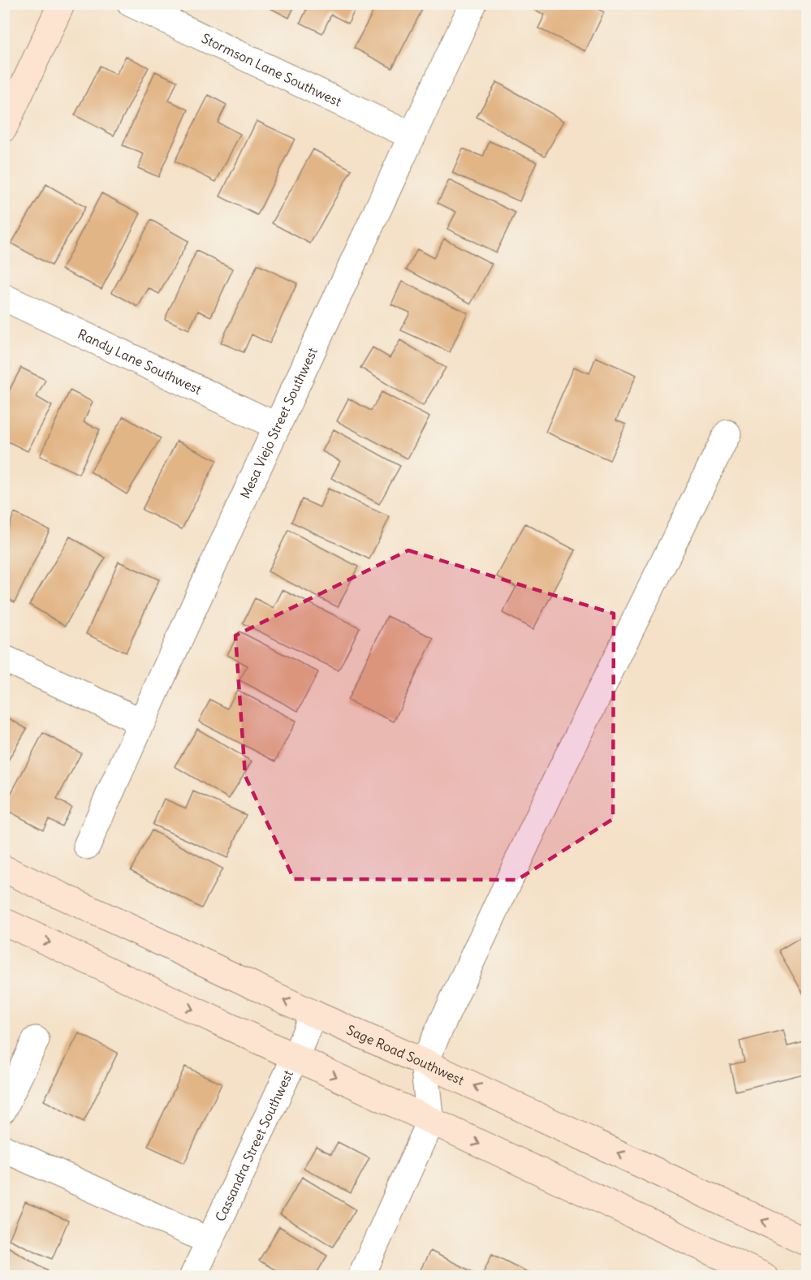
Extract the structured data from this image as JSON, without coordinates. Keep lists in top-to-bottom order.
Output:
{
  "streets": {
    "street": [
      "Stormson Lane Southwest",
      "Randy Lane Southwest",
      "Mesa Viejo Street Southwest",
      "Sage Road Southwest",
      "Cassandra Street Southwest"
    ]
  },
  "crossings": [
    ["Stormson Lane Southwest", "Mesa Viejo Street Southwest"],
    ["Randy Lane Southwest", "Mesa Viejo Street Southwest"],
    ["Sage Road Southwest", "Cassandra Street Southwest"]
  ]
}
